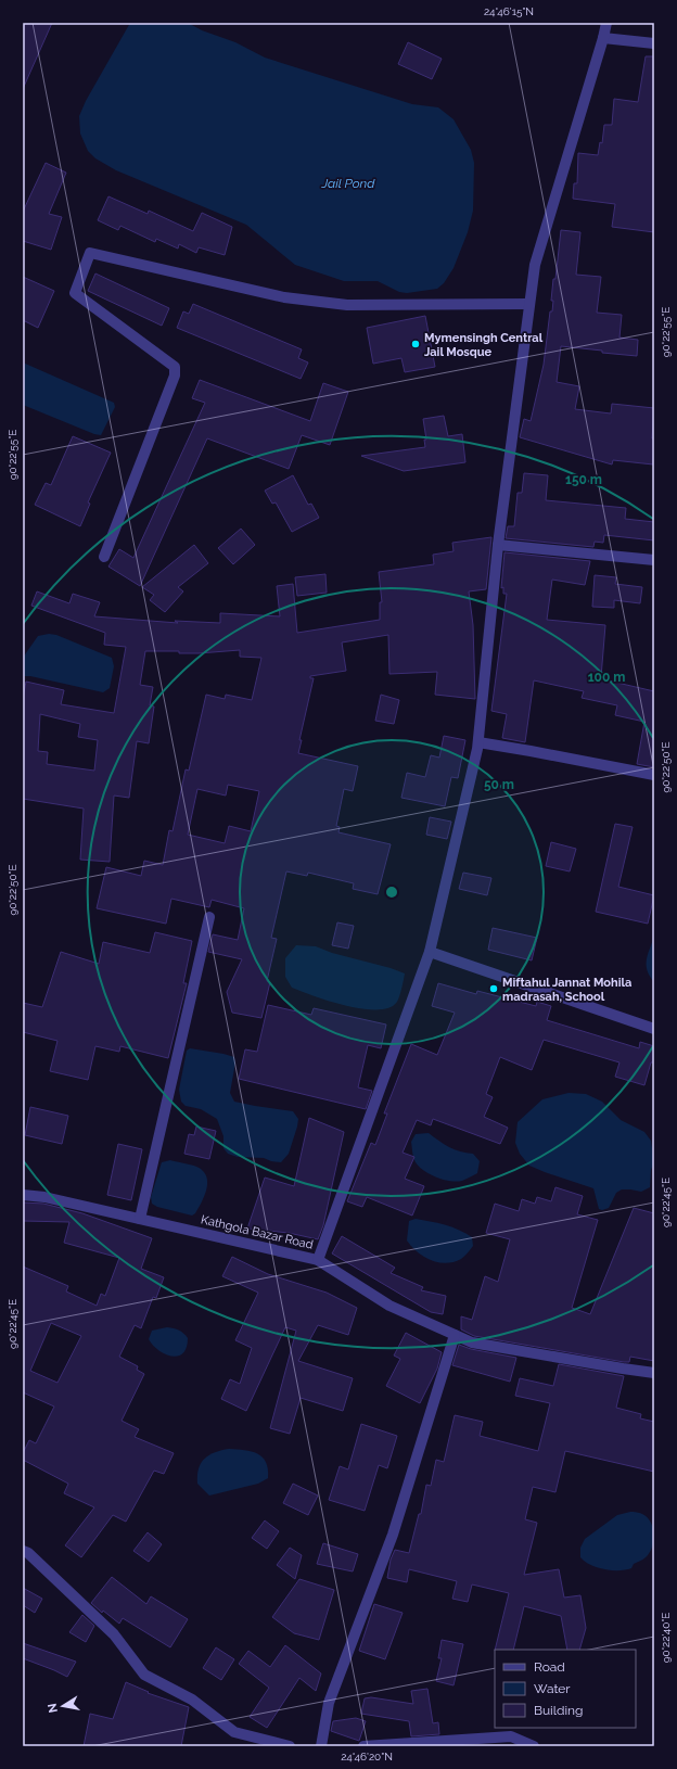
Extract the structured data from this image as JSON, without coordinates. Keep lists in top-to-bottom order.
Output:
{
  "streets": {
    "street": ["Kathgola Bazar Road"]
  },
  "water": ["Jail Pond"],
  "places": ["Mymensingh Central Jail Mosque", "Miftahul Jannat Mohila madrasah, School"],
  "legend": ["Road", "Water", "Building"],
  "north": "left",
  "coordinates": [
    "24°46'15\"N",
    "90°22'55\"E",
    "90°22'50\"E",
    "90°22'45\"E",
    "90°22'40\"E",
    "24°46'20\"N"
  ],
  "rings": ["150 m", "100 m", "50 m"]
}
